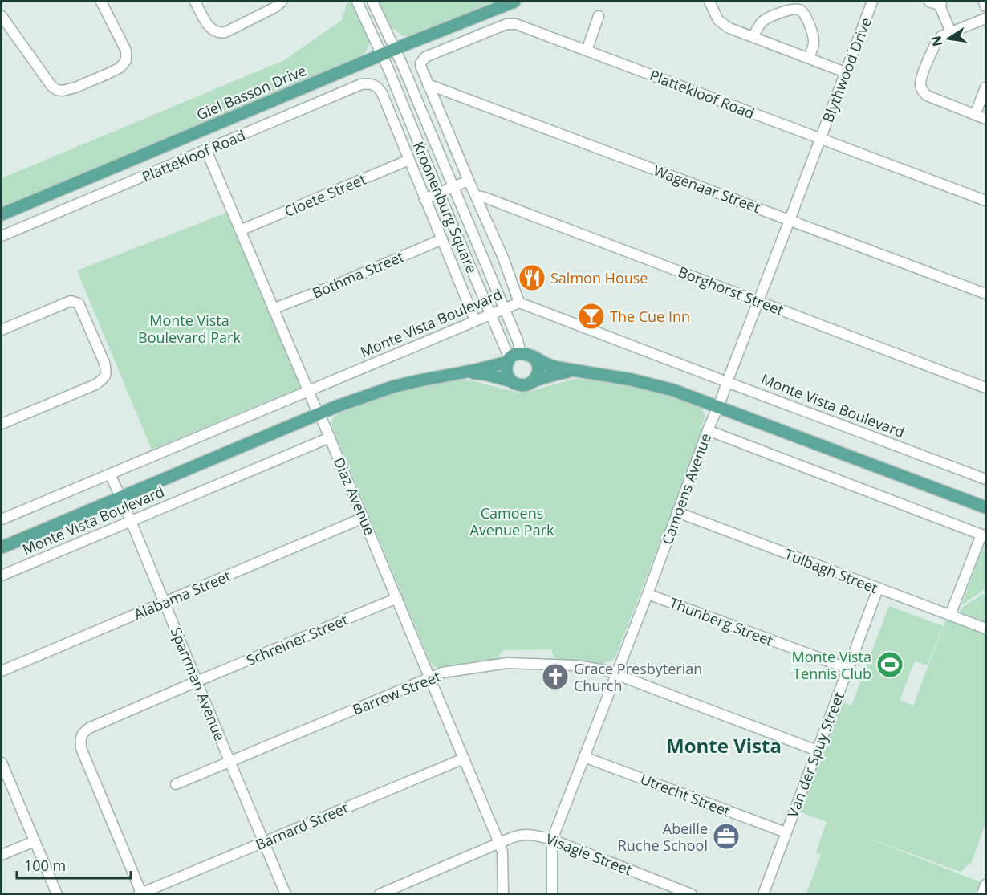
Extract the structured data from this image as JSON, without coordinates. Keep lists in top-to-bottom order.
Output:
{
  "streets": {
    "main road": ["Giel Basson Drive", "Monte Vista Boulevard"],
    "street": [
      "Blythwood Drive",
      "Plattekloof Road",
      "Wagenaar Street",
      "Cloete Street",
      "Kroonenburg Square",
      "Bothma Street",
      "Borghorst Street",
      "Camoens Avenue",
      "Diaz Avenue",
      "Tulbagh Street",
      "Alabama Street",
      "Thunberg Street",
      "Schreiner Street",
      "Sparrman Avenue",
      "Barrow Street",
      "Van der Spuy Street",
      "Utrecht Street",
      "Barnard Street",
      "Visagie Street"
    ]
  },
  "crossings": [
    ["Blythwood Drive", "Plattekloof Road"],
    ["Blythwood Drive", "Camoens Avenue"],
    ["Giel Basson Drive", "Kroonenburg Square"],
    ["Plattekloof Road", "Wagenaar Street"],
    ["Plattekloof Road", "Kroonenburg Square"],
    ["Plattekloof Road", "Camoens Avenue"],
    ["Plattekloof Road", "Diaz Avenue"],
    ["Wagenaar Street", "Camoens Avenue"],
    ["Cloete Street", "Kroonenburg Square"],
    ["Cloete Street", "Diaz Avenue"],
    ["Kroonenburg Square", "Bothma Street"],
    ["Kroonenburg Square", "Monte Vista Boulevard"],
    ["Bothma Street", "Diaz Avenue"],
    ["Borghorst Street", "Camoens Avenue"],
    ["Monte Vista Boulevard", "Camoens Avenue"],
    ["Monte Vista Boulevard", "Diaz Avenue"],
    ["Monte Vista Boulevard", "Sparrman Avenue"],
    ["Camoens Avenue", "Tulbagh Street"],
    ["Camoens Avenue", "Thunberg Street"],
    ["Camoens Avenue", "Barrow Street"],
    ["Camoens Avenue", "Utrecht Street"],
    ["Camoens Avenue", "Visagie Street"],
    ["Diaz Avenue", "Alabama Street"],
    ["Diaz Avenue", "Schreiner Street"],
    ["Diaz Avenue", "Barrow Street"],
    ["Diaz Avenue", "Barnard Street"],
    ["Diaz Avenue", "Visagie Street"],
    ["Tulbagh Street", "Van der Spuy Street"],
    ["Alabama Street", "Sparrman Avenue"],
    ["Thunberg Street", "Van der Spuy Street"],
    ["Schreiner Street", "Sparrman Avenue"],
    ["Schreiner Street", "Barnard Street"],
    ["Sparrman Avenue", "Barrow Street"],
    ["Sparrman Avenue", "Barnard Street"],
    ["Barrow Street", "Van der Spuy Street"],
    ["Van der Spuy Street", "Utrecht Street"]
  ],
  "districts": ["Monte Vista"],
  "parks": ["Monte Vista Boulevard Park", "Camoens Avenue Park"],
  "places": {
    "restaurant": ["Salmon House"],
    "bar": ["The Cue Inn"],
    "sports": ["Monte Vista Tennis Club"],
    "church": ["Grace Presbyterian Church"],
    "office": ["Abeille Ruche School"]
  },
  "scale_bar": "100 m",
  "north": "left"
}
